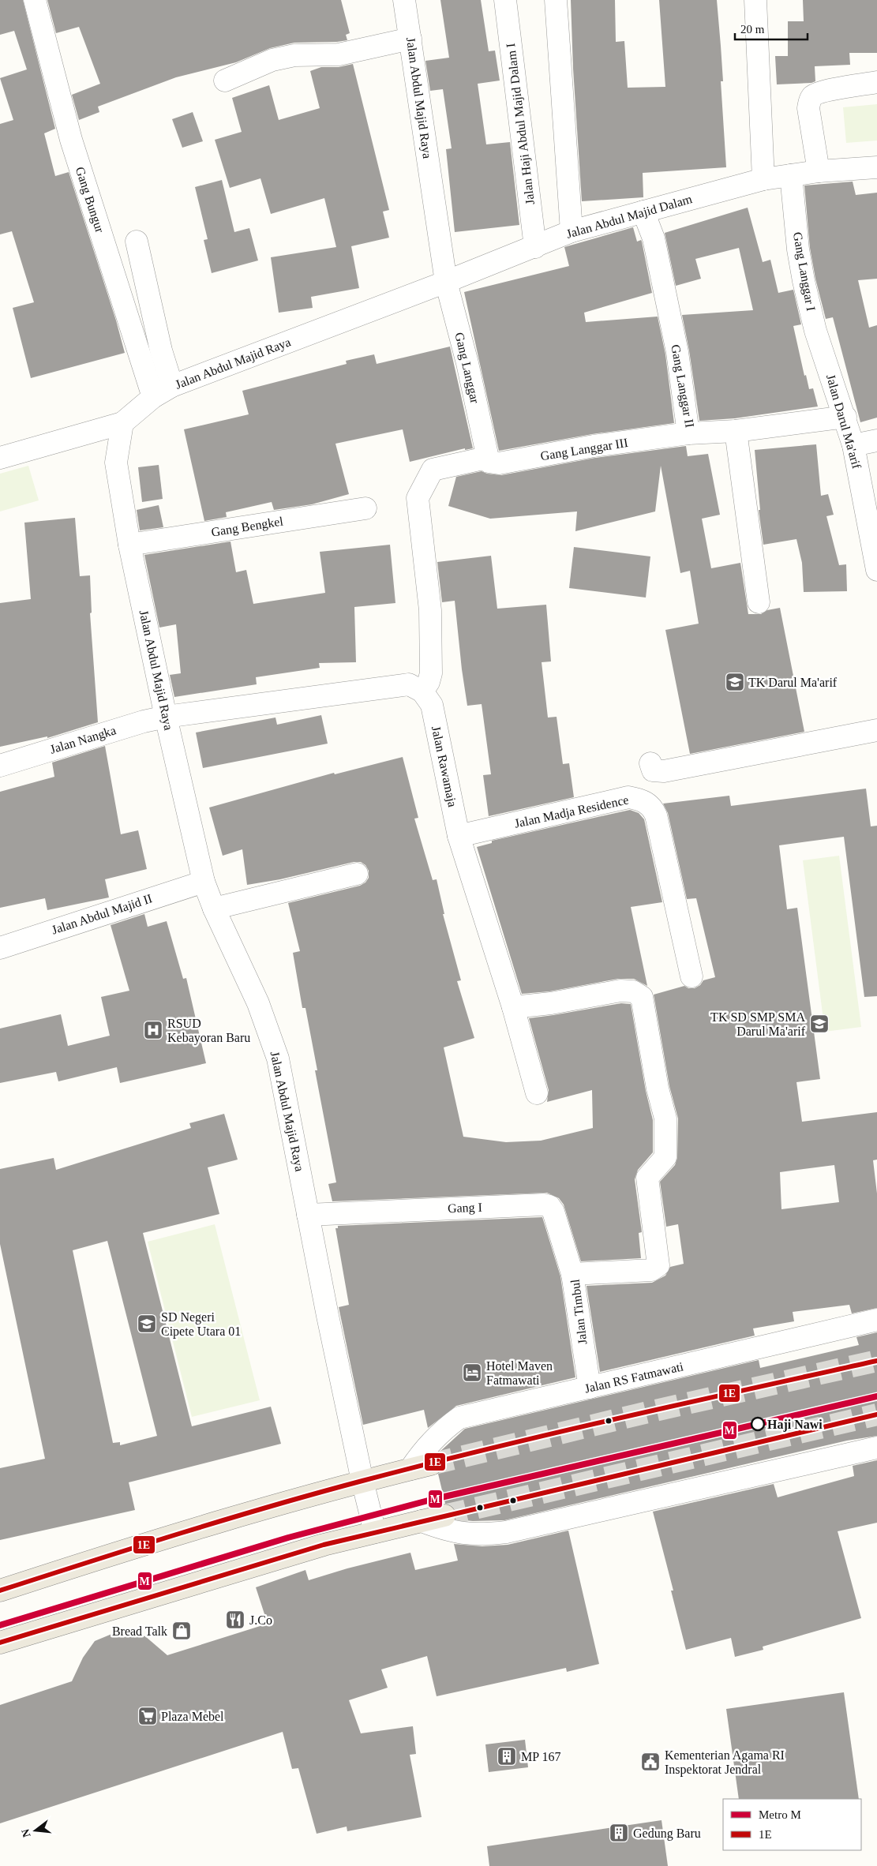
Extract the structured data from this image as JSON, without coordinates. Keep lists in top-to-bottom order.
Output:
{
  "streets": {
    "main road": ["Jalan RS Fatmawati"],
    "street": [
      "Jalan Abdul Majid Raya",
      "Jalan Haji Abdul Majid Dalam I",
      "Gang Bungur",
      "Jalan Abdul Majid Dalam",
      "Gang Langgar I",
      "Gang Langgar",
      "Gang Langgar II",
      "Jalan Darul Ma'arif",
      "Gang Langgar III",
      "Gang Bengkel",
      "Jalan Nangka",
      "Jalan Rawamaja",
      "Jalan Madja Residence",
      "Jalan Abdul Majid II",
      "Gang I",
      "Jalan Timbul"
    ]
  },
  "crossings": [
    ["Jalan Abdul Majid Raya", "Gang Bungur"],
    ["Jalan Abdul Majid Raya", "Jalan Abdul Majid Dalam"],
    ["Jalan Abdul Majid Raya", "Gang Langgar"],
    ["Jalan Abdul Majid Raya", "Gang Bengkel"],
    ["Jalan Abdul Majid Raya", "Jalan Nangka"],
    ["Jalan Abdul Majid Raya", "Jalan Abdul Majid II"],
    ["Jalan Abdul Majid Raya", "Gang I"],
    ["Jalan Abdul Majid Raya", "Jalan RS Fatmawati"],
    ["Jalan Haji Abdul Majid Dalam I", "Jalan Abdul Majid Dalam"],
    ["Jalan Abdul Majid Dalam", "Gang Langgar I"],
    ["Jalan Abdul Majid Dalam", "Gang Langgar"],
    ["Jalan Abdul Majid Dalam", "Gang Langgar II"],
    ["Gang Langgar I", "Jalan Darul Ma'arif"],
    ["Gang Langgar", "Gang Langgar III"],
    ["Gang Langgar II", "Jalan Darul Ma'arif"],
    ["Gang Langgar II", "Gang Langgar III"],
    ["Jalan Rawamaja", "Jalan Madja Residence"],
    ["Jalan Rawamaja", "Jalan Timbul"],
    ["Gang I", "Jalan Timbul"],
    ["Jalan Timbul", "Jalan RS Fatmawati"]
  ],
  "places": {
    "school or university": ["TK Darul Ma'arif", "TK SD SMP SMA Darul Ma'arif", "SD Negeri Cipete Utara 01"],
    "hospital": ["RSUD Kebayoran Baru"],
    "hotel": ["Hotel Maven Fatmawati"],
    "other": ["Haji Nawi"],
    "restaurant": ["J.Co"],
    "shop": ["Bread Talk"],
    "supermarket": ["Plaza Mebel"],
    "building": ["MP 167", "Gedung Baru"],
    "public building": ["Kementerian Agama RI Inspektorat Jendral"]
  },
  "lines": ["transit line 1E", "metro line M"],
  "legend": ["Metro M", "1E"],
  "scale_bar": "20 m",
  "north": "left"
}
